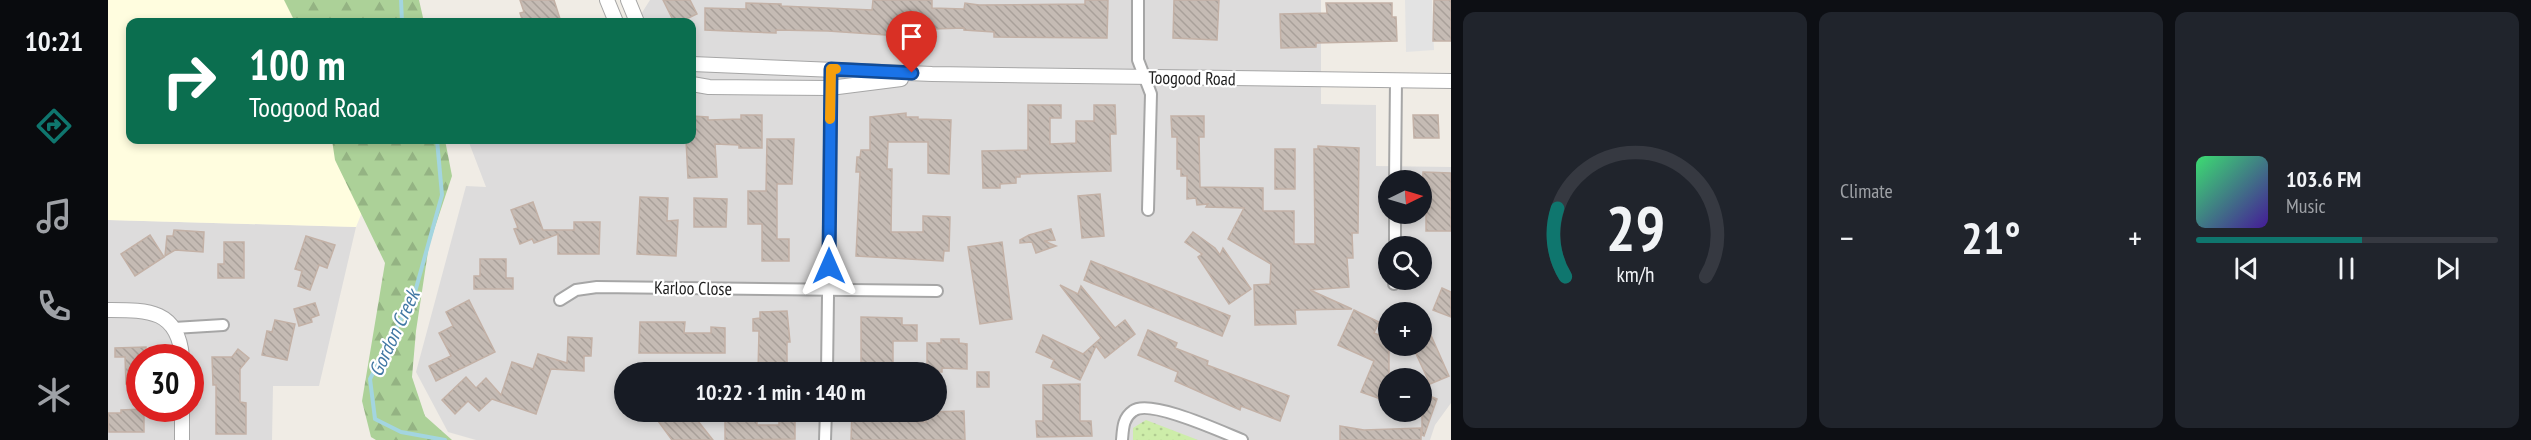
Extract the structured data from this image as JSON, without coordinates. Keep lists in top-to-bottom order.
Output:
{
  "streets": {
    "street": ["Toogood Road", "Karloo Close"]
  },
  "water": ["Gordon Creek"],
  "north": "right",
  "page": {
    "tabs": "10:21",
    "tile": "Climate",
    "turn": ["100 m", "Toogood Road"],
    "song": ["103.6 FM", "Music"],
    "map_buttons": ["+", "−"],
    "heat": ["−", "21°", "+"],
    "limit": "30",
    "trip": "10:22 · 1 min · 140 m",
    "gauge": ["29", "km/h"]
  }
}
